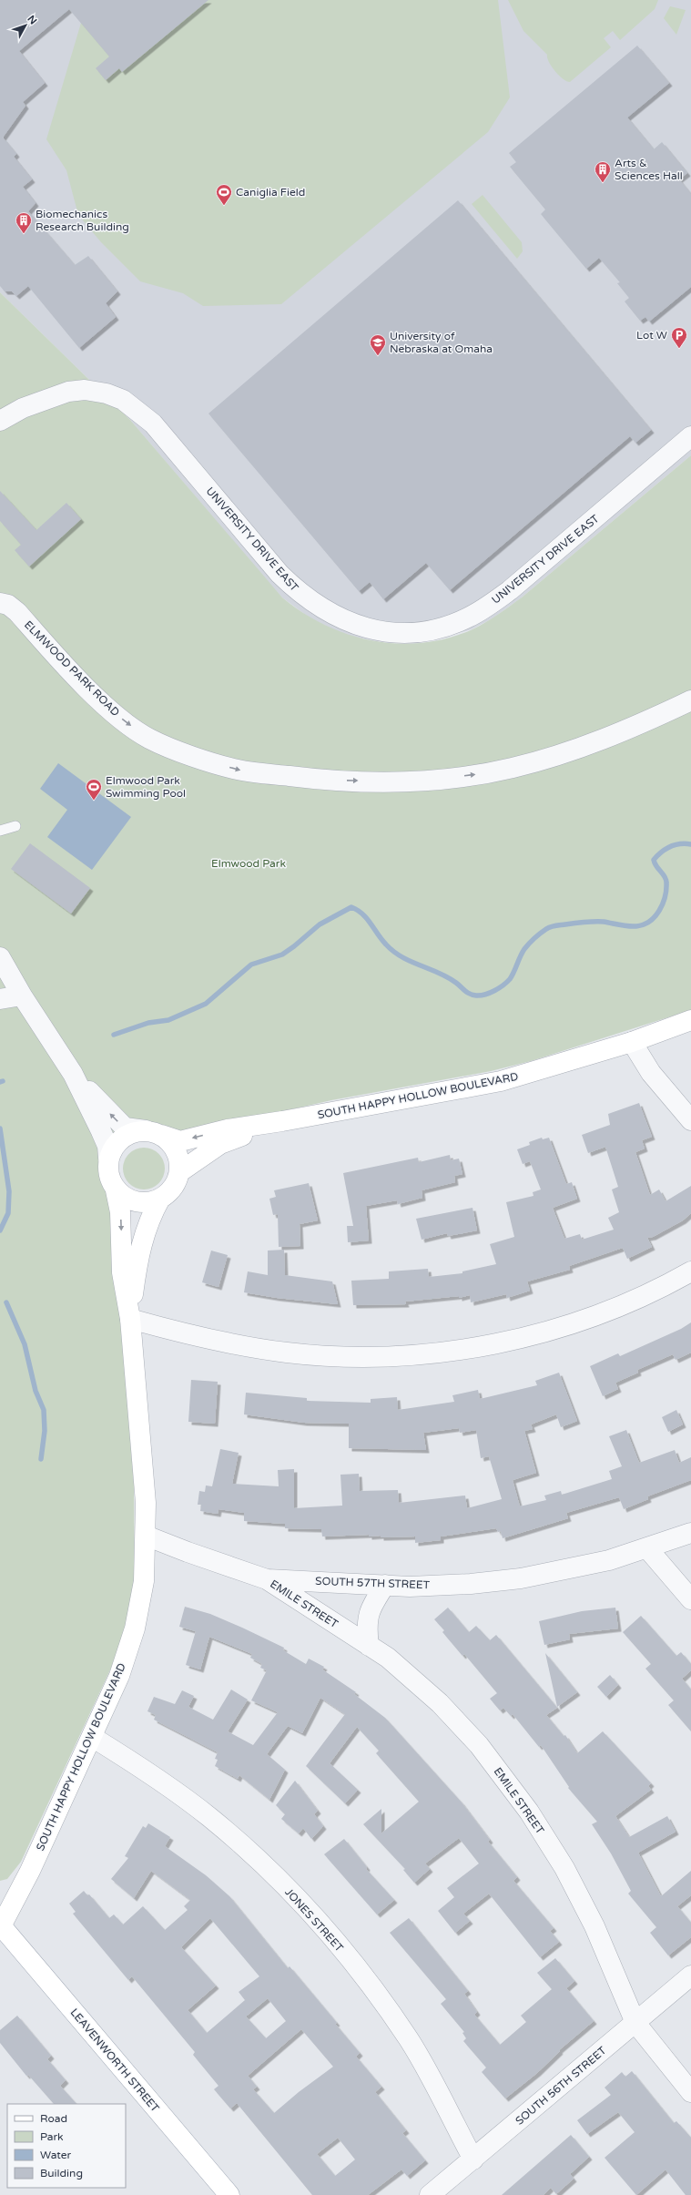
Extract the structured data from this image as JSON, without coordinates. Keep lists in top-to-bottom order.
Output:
{
  "streets": {
    "street": [
      "UNIVERSITY DRIVE EAST",
      "ELMWOOD PARK ROAD",
      "SOUTH HAPPY HOLLOW BOULEVARD",
      "SOUTH 57TH STREET",
      "EMILE STREET",
      "JONES STREET",
      "LEAVENWORTH STREET",
      "SOUTH 56TH STREET"
    ]
  },
  "crossings": [
    ["SOUTH HAPPY HOLLOW BOULEVARD", "JONES STREET"],
    ["SOUTH HAPPY HOLLOW BOULEVARD", "LEAVENWORTH STREET"],
    ["SOUTH 57TH STREET", "EMILE STREET"],
    ["EMILE STREET", "SOUTH 56TH STREET"],
    ["JONES STREET", "SOUTH 56TH STREET"]
  ],
  "one_way": ["ELMWOOD PARK ROAD"],
  "parks": ["Elmwood Park"],
  "places": {
    "building": ["Arts & Sciences Hall", "Biomechanics Research Building"],
    "sports": ["Caniglia Field", "Elmwood Park Swimming Pool"],
    "parking": ["Lot W"],
    "school or university": ["University of Nebraska at Omaha"]
  },
  "legend": [
    "Road",
    "Park",
    "Water",
    "Building"
  ],
  "north": "top right"
}
